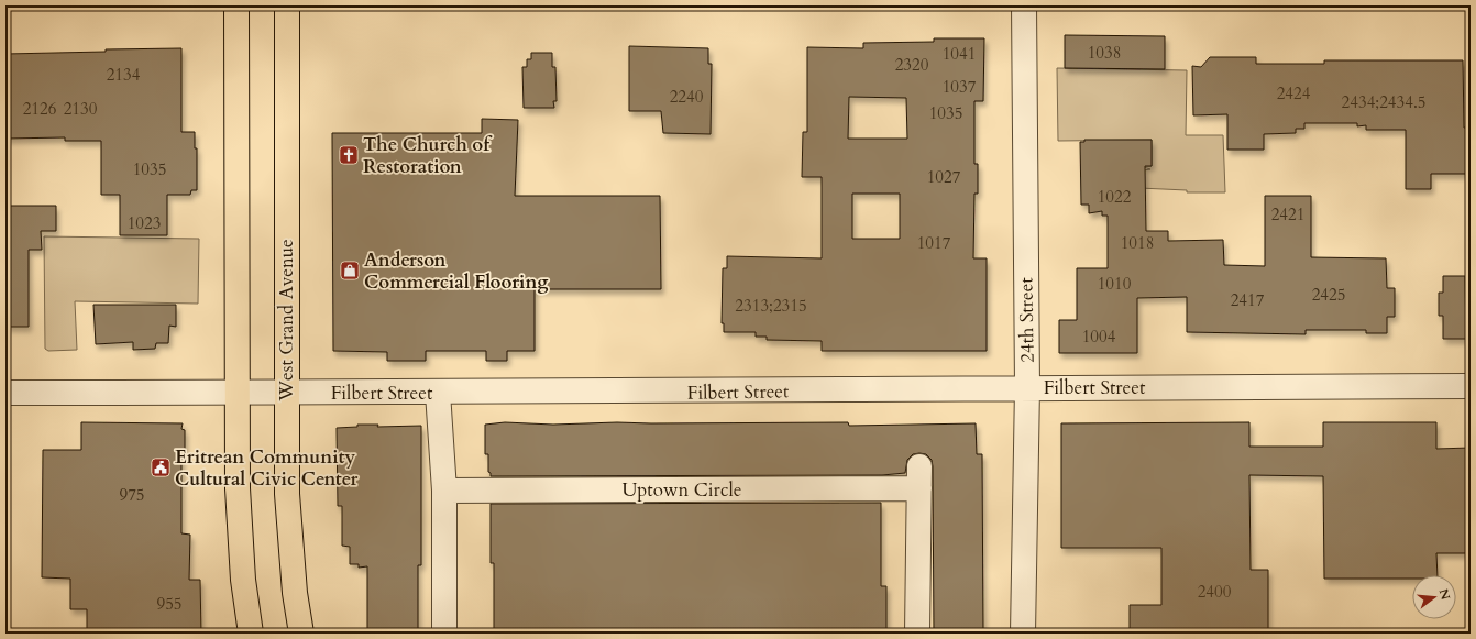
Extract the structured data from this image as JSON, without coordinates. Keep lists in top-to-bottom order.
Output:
{
  "streets": {
    "main road": ["West Grand Avenue"],
    "street": ["24th Street", "Filbert Street", "Uptown Circle"]
  },
  "crossings": [
    ["West Grand Avenue", "Filbert Street"],
    ["24th Street", "Filbert Street"]
  ],
  "places": {
    "church": ["The Church of Restoration"],
    "shop": ["Anderson Commercial Flooring"],
    "public building": ["Eritrean Community Cultural Civic Center"]
  },
  "house_numbers": [
    "1038",
    "1041",
    "2320",
    "2134",
    "1037",
    "2424",
    "2240",
    "2434;2434.5",
    "2126",
    "2130",
    "1035",
    "1035",
    "1027",
    "1022",
    "2421",
    "1023",
    "1017",
    "1018",
    "1010",
    "2425",
    "2417",
    "2313;2315",
    "1004",
    "975",
    "2400",
    "955"
  ],
  "north": "right"
}
